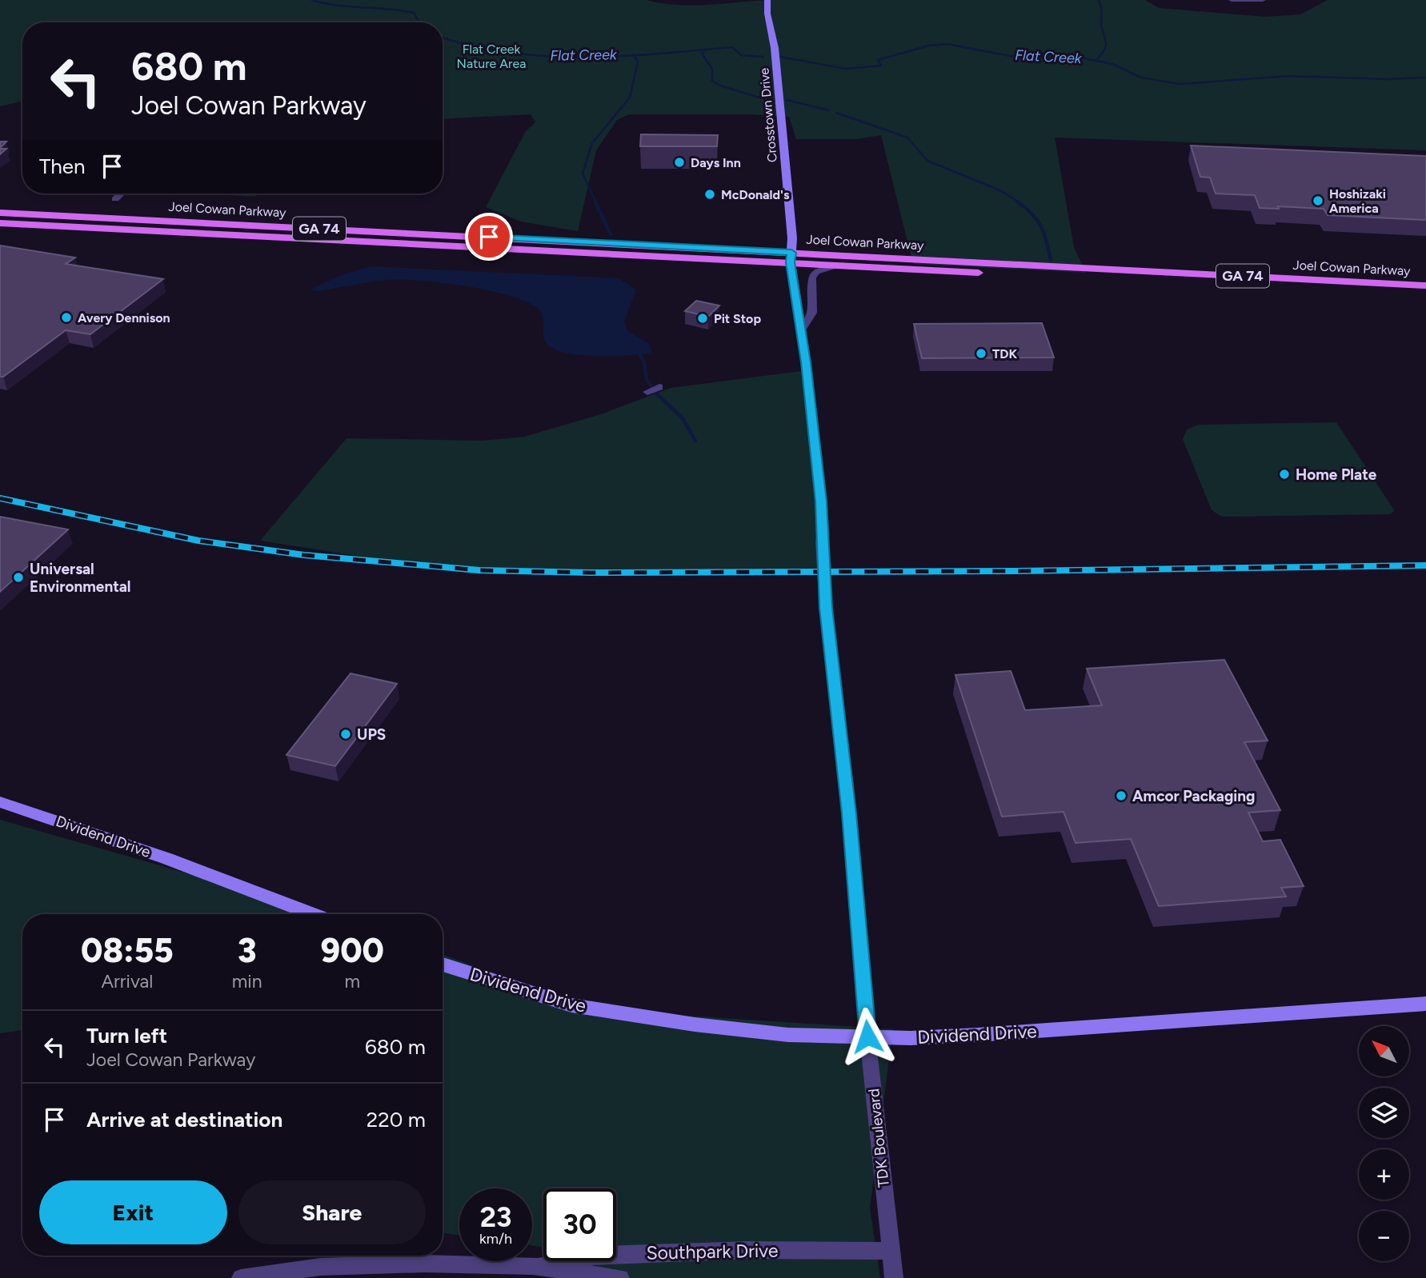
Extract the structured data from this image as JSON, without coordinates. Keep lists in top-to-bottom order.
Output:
{
  "streets": {
    "main road": ["Joel Cowan Parkway", "GA 74"],
    "street": [
      "Crosstown Drive",
      "Dividend Drive",
      "TDK Boulevard",
      "Southpark Drive"
    ]
  },
  "crossings": [
    ["Crosstown Drive", "Joel Cowan Parkway"],
    ["Crosstown Drive", "TDK Boulevard"],
    ["Joel Cowan Parkway", "TDK Boulevard"],
    ["Dividend Drive", "TDK Boulevard"],
    ["TDK Boulevard", "Southpark Drive"]
  ],
  "water": ["Flat Creek"],
  "parks": ["Flat Creek Nature Area"],
  "places": [
    "Days Inn",
    "McDonald's",
    "Hoshizaki America",
    "Avery Dennison",
    "Pit Stop",
    "TDK",
    "Home Plate",
    "Universal Environmental",
    "UPS",
    "Amcor Packaging"
  ],
  "north": "top left",
  "page": {
    "turn": ["680 m", "Joel Cowan Parkway"],
    "then": "Then",
    "eta": [
      "08:55",
      "Arrival",
      "3",
      "min",
      "900",
      "m"
    ],
    "list": [
      {
        "name": "Turn left",
        "note": "Joel Cowan Parkway",
        "value": "680 m"
      },
      {
        "name": "Arrive at destination",
        "value": "220 m"
      }
    ],
    "map_buttons": ["+", "−"],
    "buttons": ["Exit", "Share"],
    "speed": "23 km/h",
    "limit": "30"
  }
}
